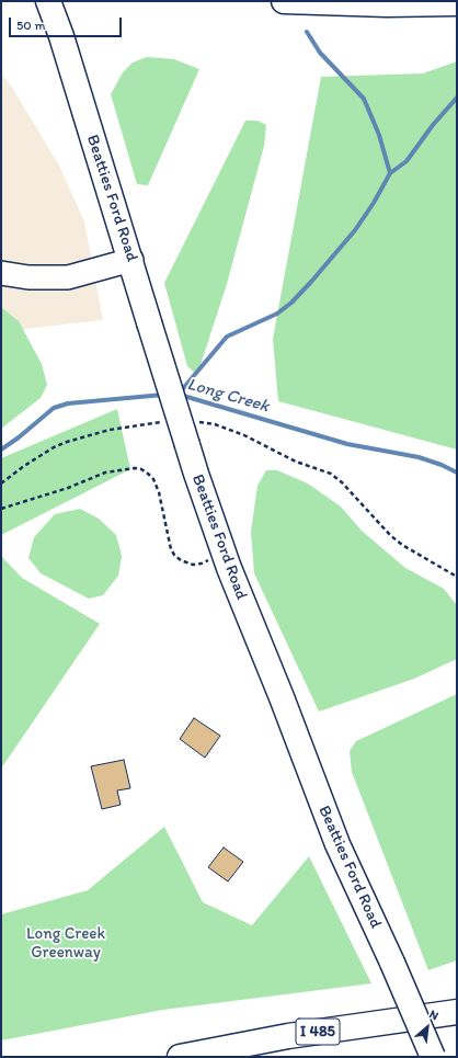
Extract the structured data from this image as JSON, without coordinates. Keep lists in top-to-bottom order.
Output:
{
  "streets": {
    "main road": ["Beatties Ford Road", "I 485"]
  },
  "water": ["Long Creek"],
  "parks": ["Long Creek Greenway"],
  "scale_bar": "50 m",
  "north": "top right"
}
